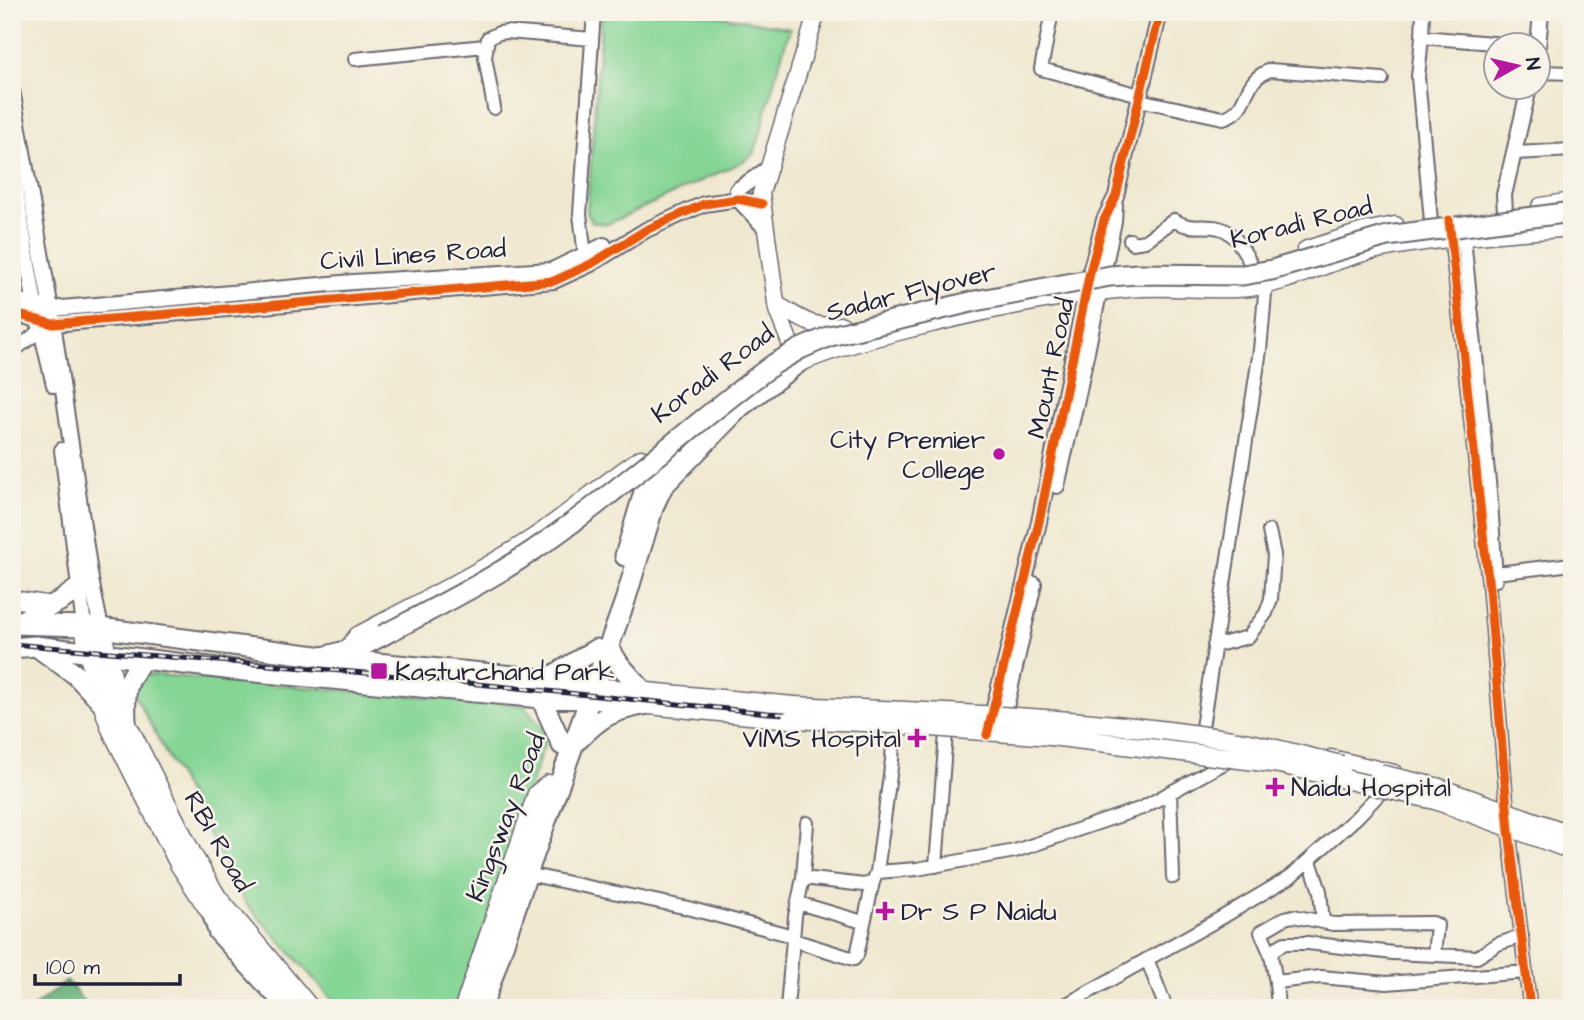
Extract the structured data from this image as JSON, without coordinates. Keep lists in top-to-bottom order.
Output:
{
  "streets": {
    "highway": ["Sadar Flyover", "Kingsway Road"],
    "main road": ["Koradi Road", "RBI Road"],
    "street": ["Civil Lines Road", "Mount Road"]
  },
  "crossings": [
    ["Koradi Road", "Sadar Flyover"],
    ["Koradi Road", "Mount Road"]
  ],
  "places": {
    "other": ["City Premier College"],
    "transit": ["Kasturchand Park"],
    "health": ["VIMS Hospital", "Naidu Hospital", "Dr S P Naidu"]
  },
  "scale_bar": "100 m",
  "north": "right"
}
